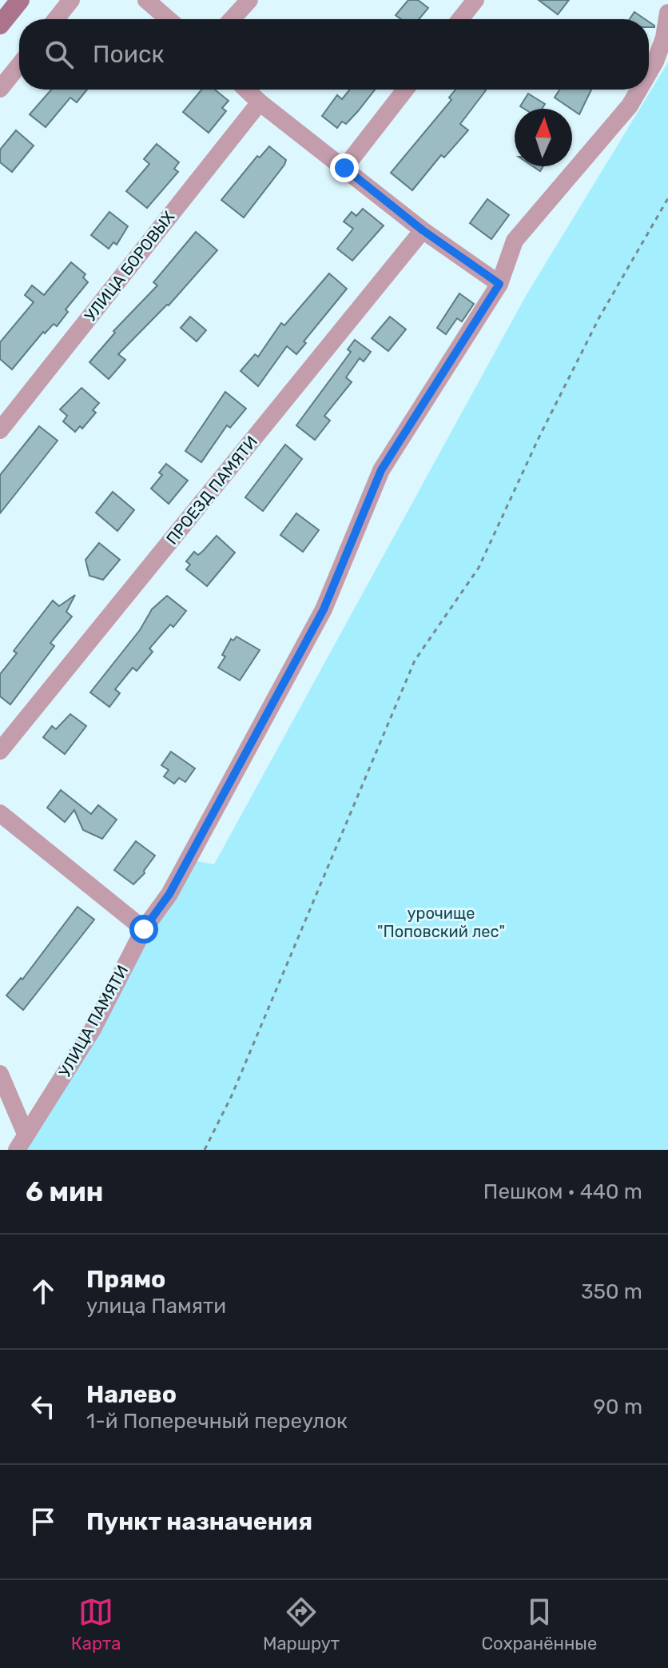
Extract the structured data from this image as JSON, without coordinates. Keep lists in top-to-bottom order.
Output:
{
  "streets": {
    "street": ["УЛИЦА БОРОВЫХ", "ПРОЕЗД ПАМЯТИ", "УЛИЦА ПАМЯТИ"]
  },
  "parks": ["урочище \"Поповский лес\""],
  "north": "top",
  "page": {
    "search": "Поиск",
    "heading": ["6 мин", "Пешком · 440 m"],
    "list": [
      ["Прямо", "улица Памяти", "350 m"],
      ["Налево", "1-й Поперечный переулок", "90 m"],
      "Пункт назначения"
    ],
    "nav": ["Карта", "Маршрут", "Сохранённые"]
  }
}
